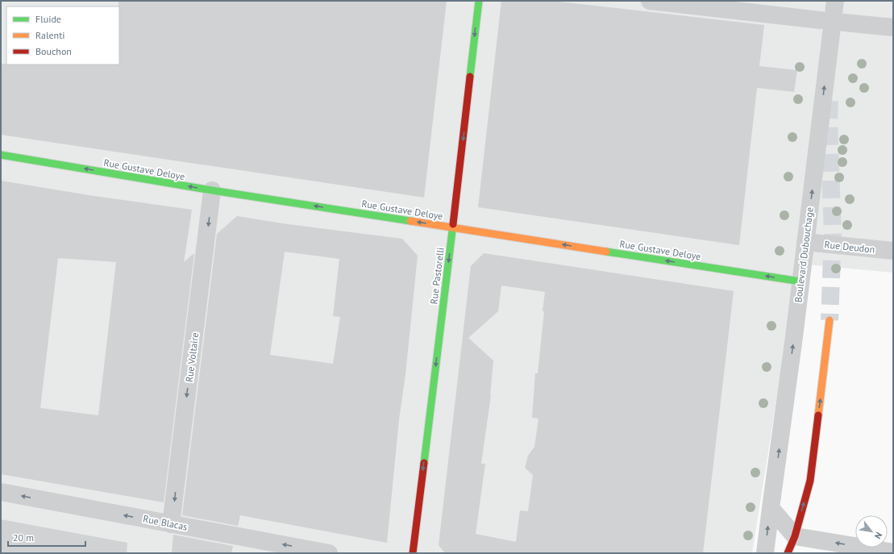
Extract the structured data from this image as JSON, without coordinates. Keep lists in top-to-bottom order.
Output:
{
  "streets": {
    "street": [
      "Rue Gustave Deloye",
      "Rue Deudon",
      "Boulevard Dubouchage",
      "Rue Pastorelli",
      "Rue Voltaire",
      "Rue Blacas"
    ]
  },
  "crossings": [
    ["Rue Gustave Deloye", "Boulevard Dubouchage"],
    ["Rue Gustave Deloye", "Rue Pastorelli"],
    ["Rue Gustave Deloye", "Rue Voltaire"],
    ["Rue Deudon", "Boulevard Dubouchage"],
    ["Rue Voltaire", "Rue Blacas"]
  ],
  "one_way": [
    "Rue Gustave Deloye",
    "Rue Pastorelli",
    "Rue Voltaire",
    "Rue Blacas"
  ],
  "legend": ["Fluide", "Ralenti", "Bouchon"],
  "scale_bar": "20 m",
  "north": "bottom right"
}
